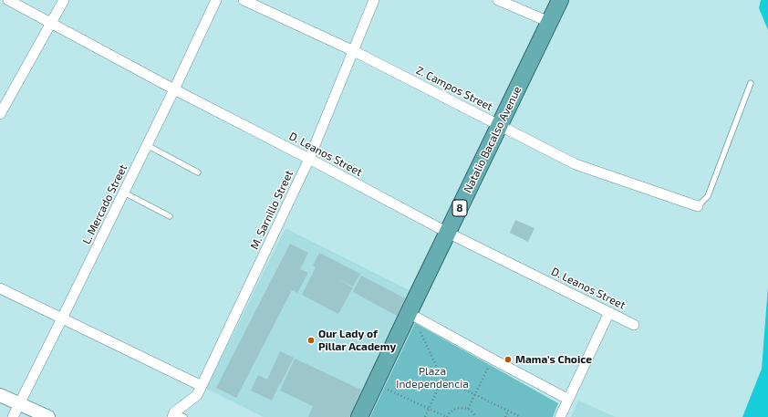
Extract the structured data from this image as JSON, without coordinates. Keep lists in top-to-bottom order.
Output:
{
  "streets": {
    "highway": ["Natalio Bacalso Avenue", "8"],
    "street": [
      "Z. Campos Street",
      "D. Leanos Street",
      "L. Mercado Street",
      "M. Sarnillo Street"
    ]
  },
  "crossings": [
    ["Z. Campos Street", "Natalio Bacalso Avenue"],
    ["Z. Campos Street", "M. Sarnillo Street"],
    ["Natalio Bacalso Avenue", "D. Leanos Street"],
    ["D. Leanos Street", "L. Mercado Street"],
    ["D. Leanos Street", "M. Sarnillo Street"]
  ],
  "parks": ["Plaza Independencia"],
  "places": ["Our Lady of Pillar Academy", "Mama's Choice"]
}
